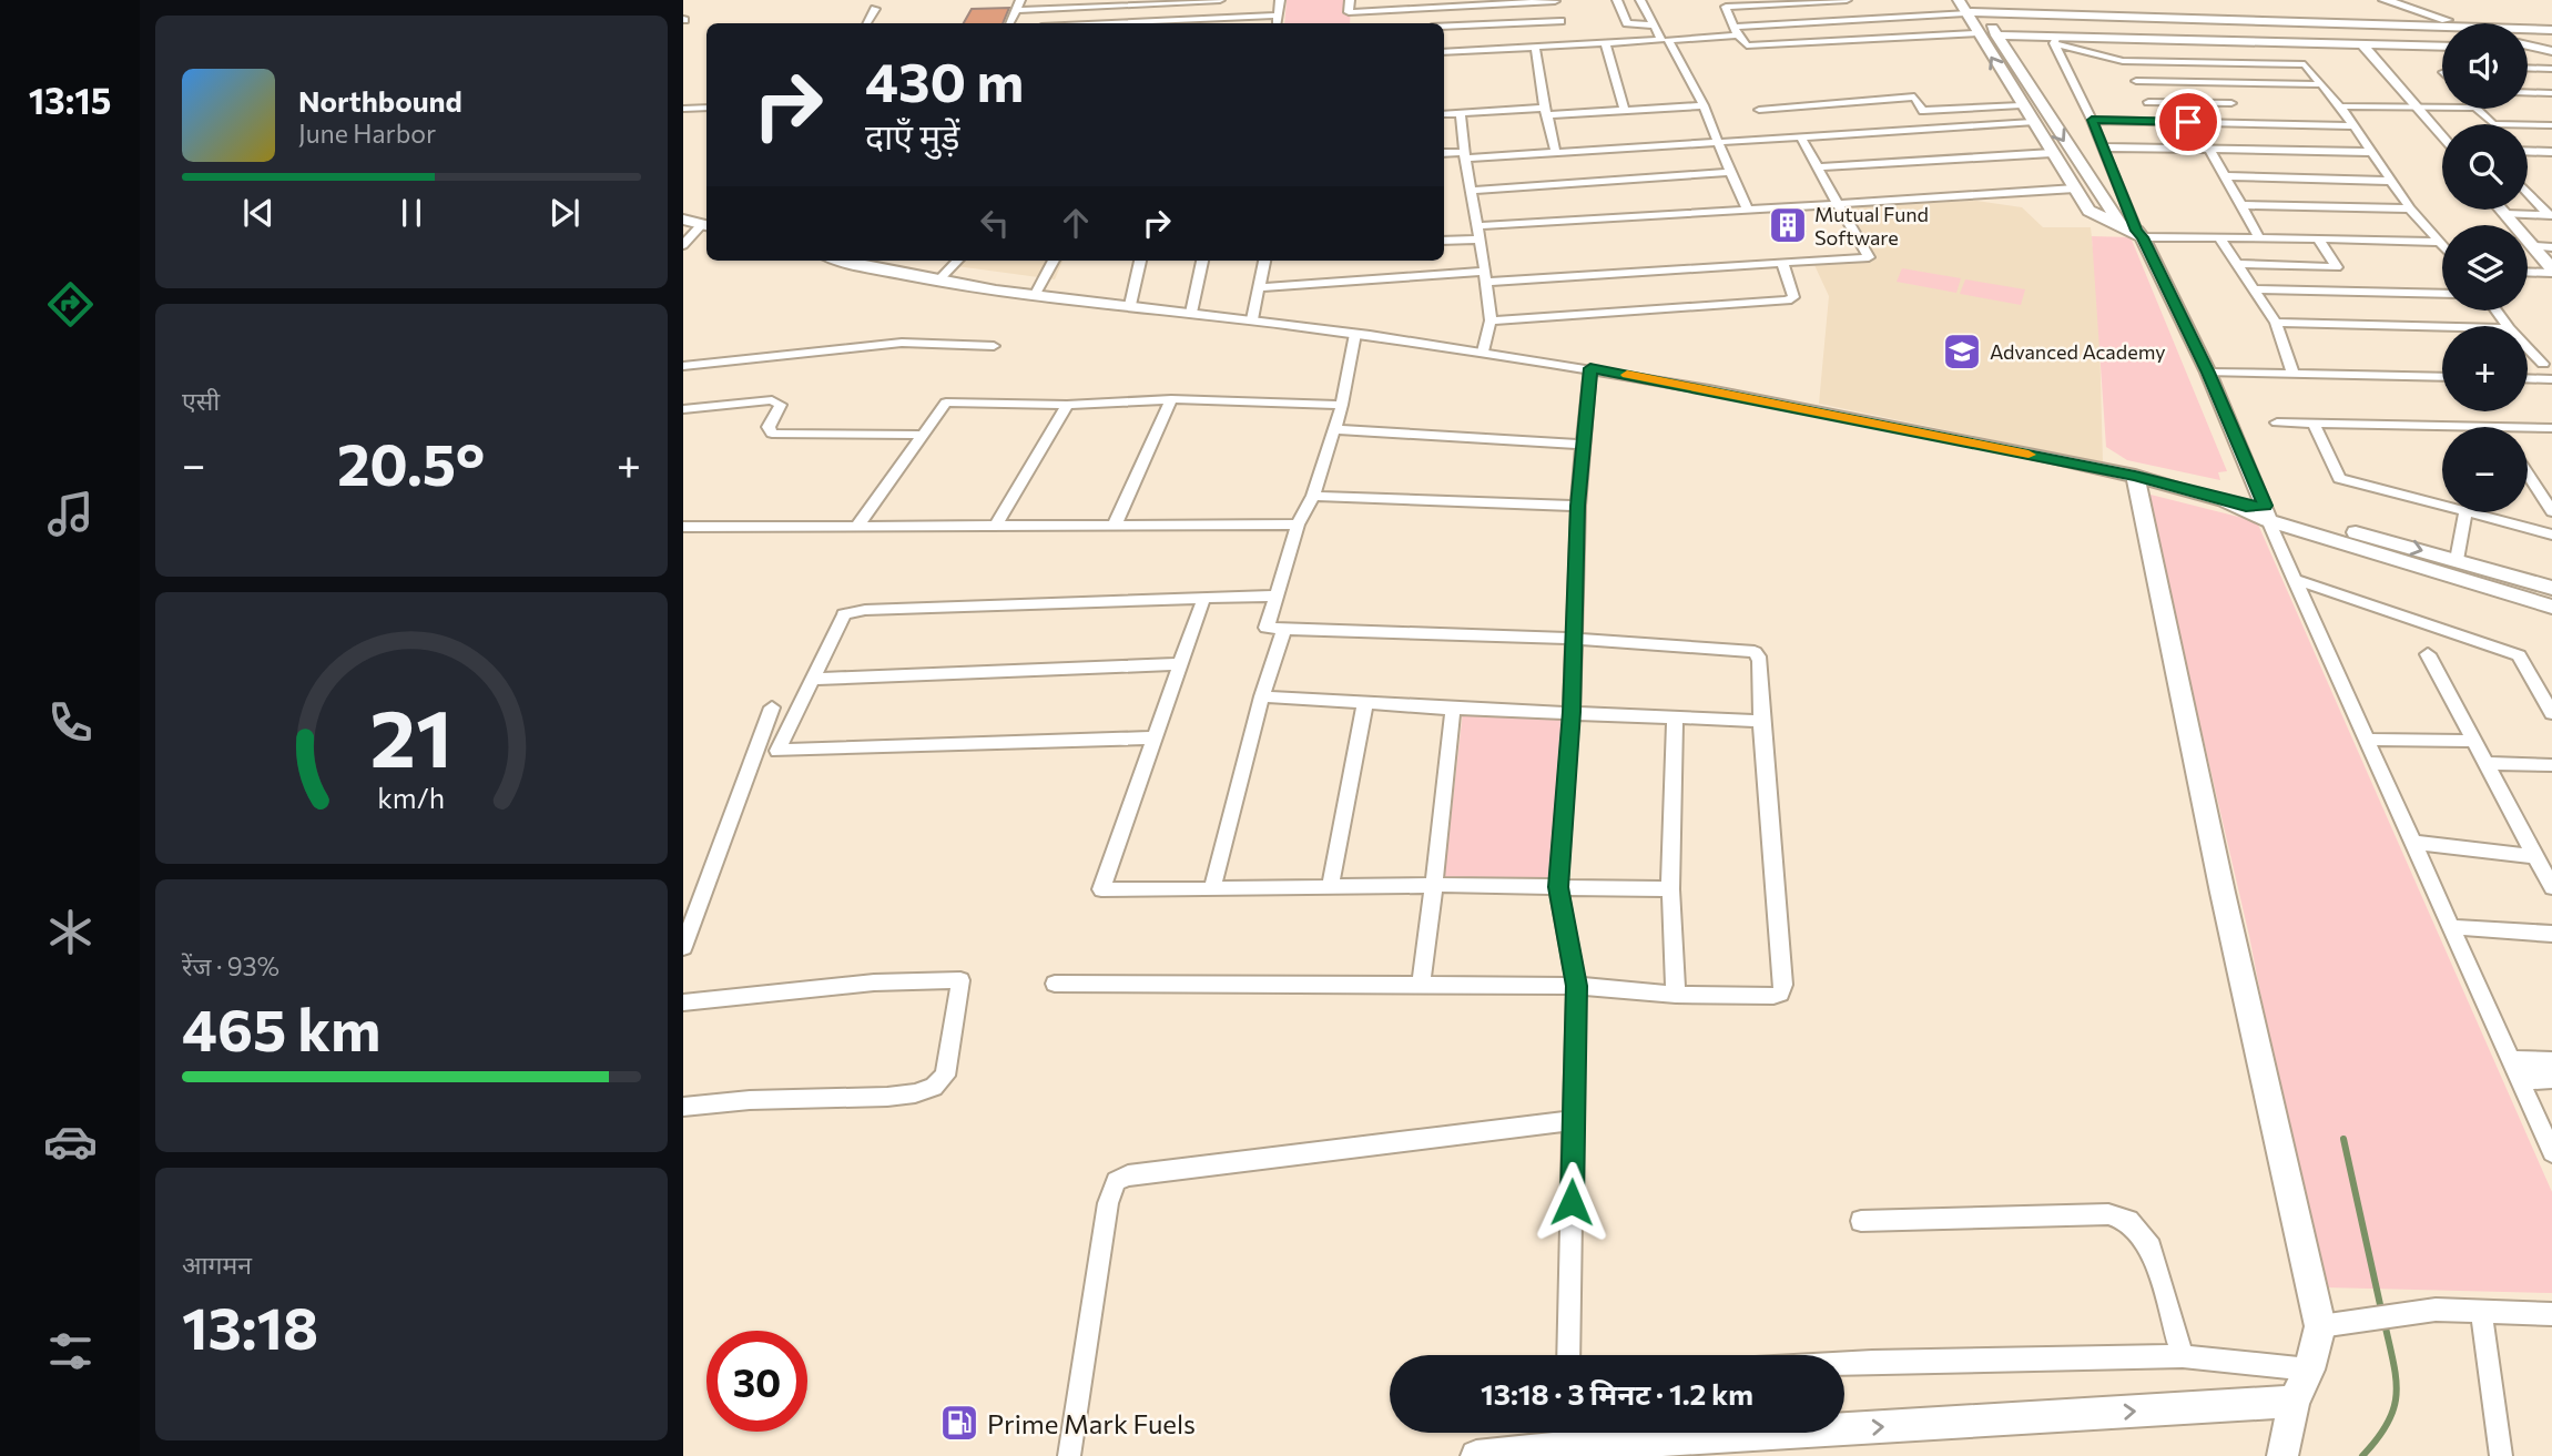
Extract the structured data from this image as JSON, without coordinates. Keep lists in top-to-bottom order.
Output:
{
  "places": {
    "building": ["Mutual Fund Software"],
    "school or university": ["Advanced Academy"],
    "fuel station": ["Prime Mark Fuels"]
  },
  "page": {
    "tabs": "13:15",
    "map_buttons": ["+", "−"],
    "turn": ["430 m", "दाएँ मुड़ें"],
    "song": ["Northbound", "June Harbor"],
    "tile": [
      "एसी",
      ["रेंज · 93%", "465 km"],
      ["आगमन", "13:18"]
    ],
    "heat": ["−", "20.5°", "+"],
    "limit": "30",
    "trip": "13:18 · 3 मिनट · 1.2 km",
    "gauge": ["21", "km/h"]
  }
}
